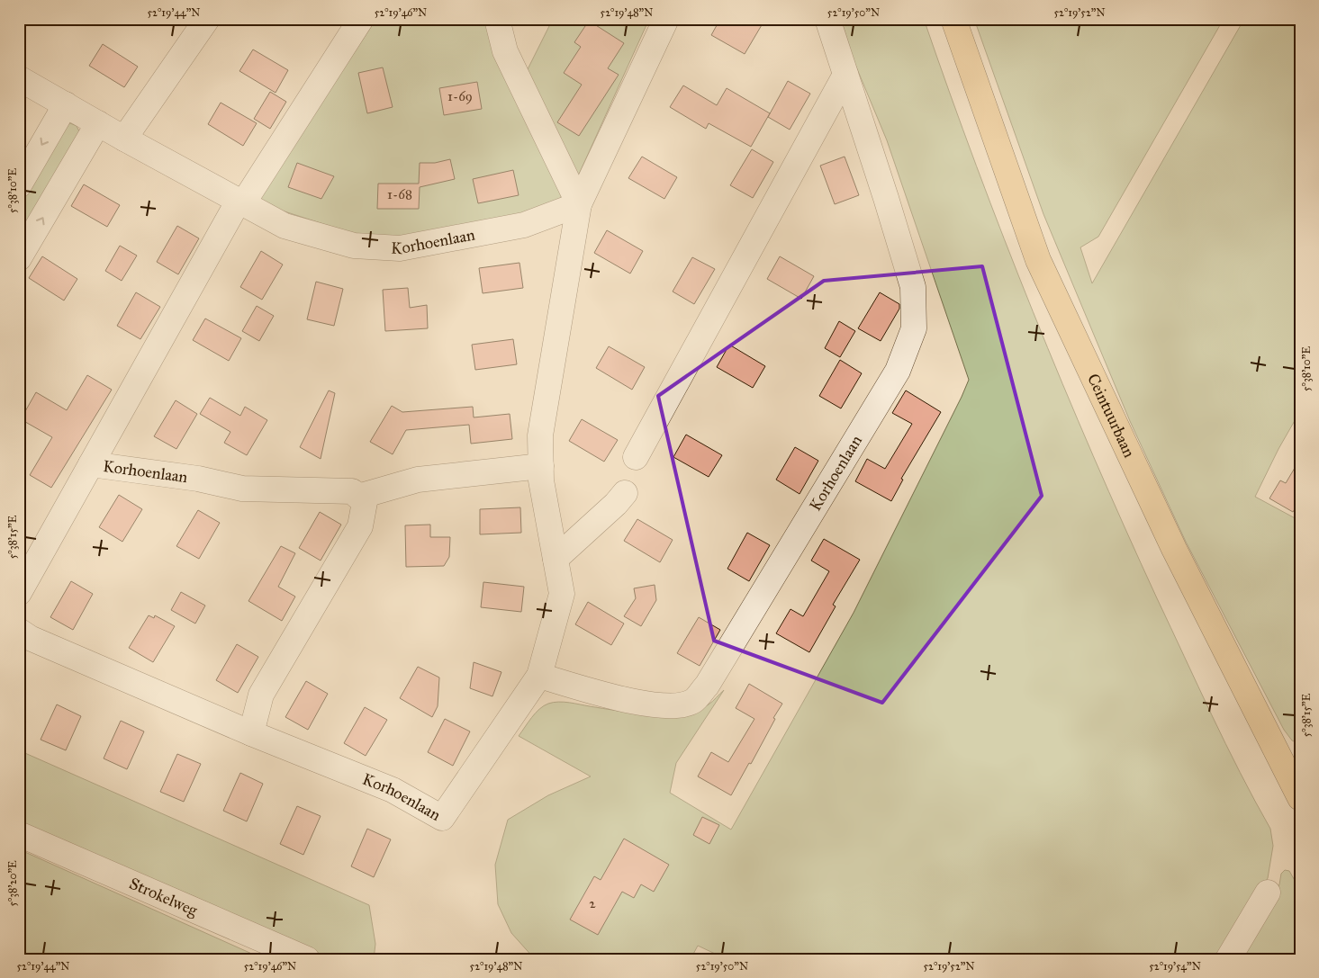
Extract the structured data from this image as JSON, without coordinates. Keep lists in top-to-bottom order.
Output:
{
  "streets": {
    "main road": ["Ceintuurbaan"],
    "street": ["Korhoenlaan", "Strokelweg"]
  },
  "house_numbers": ["1-69", "1-68", "2"],
  "coordinates": [
    "52°19'44\"N",
    "52°19'46\"N",
    "52°19'48\"N",
    "52°19'50\"N",
    "52°19'52\"N",
    "5°38'10\"E",
    "5°38'15\"E",
    "5°38'20\"E",
    "52°19'54\"N"
  ]
}
